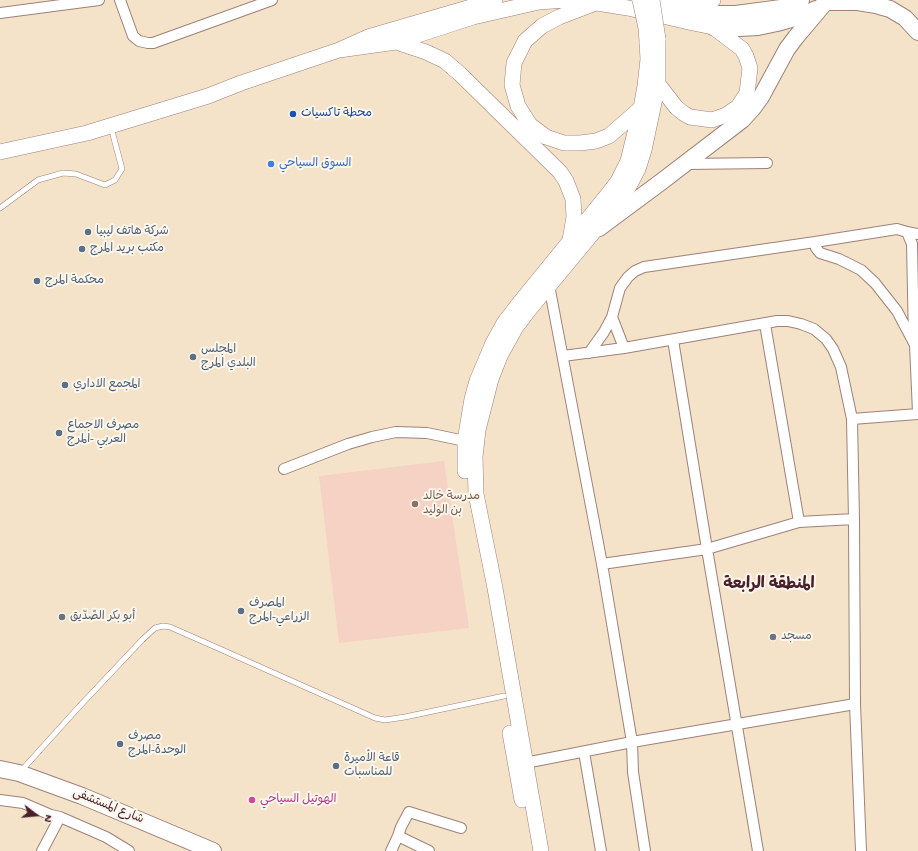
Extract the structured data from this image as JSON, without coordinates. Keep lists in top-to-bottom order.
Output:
{
  "streets": {
    "highway": ["شارع المستشفى"]
  },
  "districts": ["المنطقة الرابعة"],
  "places": [
    "محطة تاكسيات",
    "السوق السياحي",
    "شركة هاتف ليبيا",
    "مكتب بريد المرج",
    "محكمة المرج",
    "المجلس البلدي المرج",
    "المجمع الاداري",
    "مصرف الاجماع العربي -المرج",
    "مدرسة خالد بن الوليد",
    "المصرف الزراعي-المرج",
    "أبو بكر الصّدّيق",
    "مسجد",
    "مصرف الوحدة-المرج",
    "قاعة الأميرة للمناسبات",
    "الهوتيل السياحي"
  ],
  "north": "right"
}
